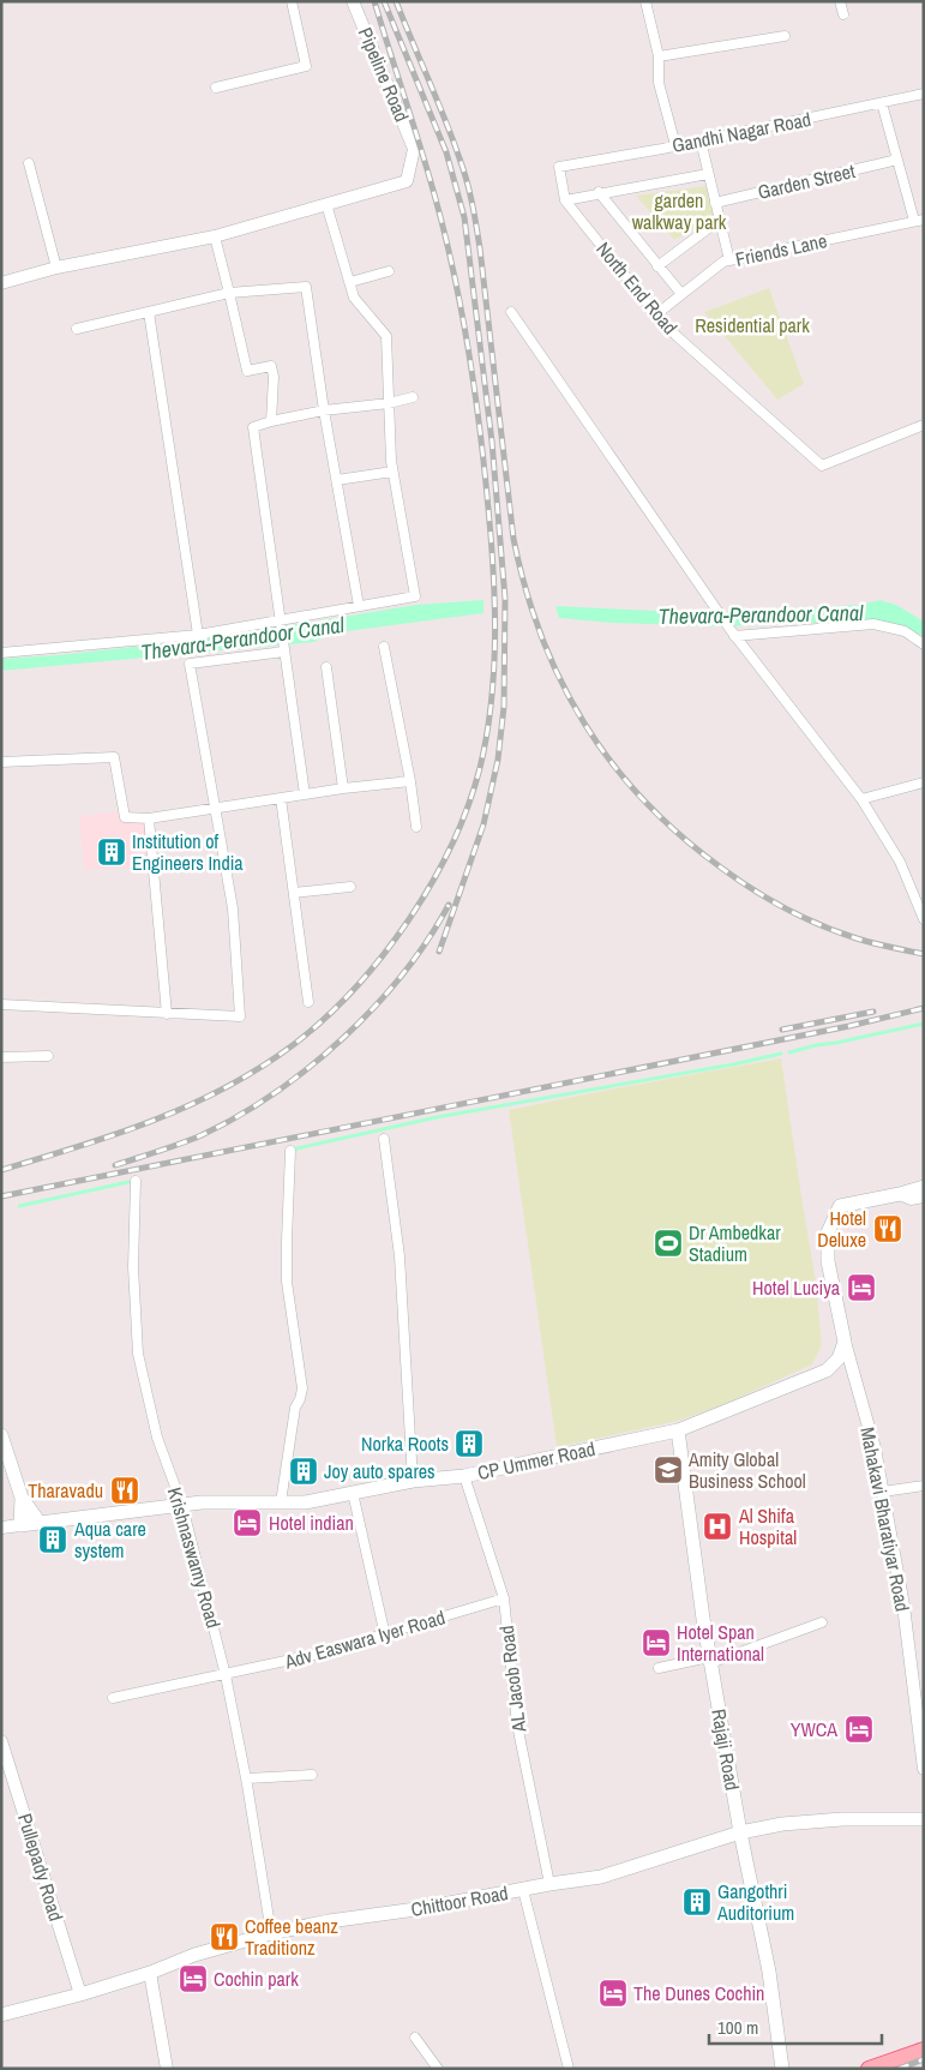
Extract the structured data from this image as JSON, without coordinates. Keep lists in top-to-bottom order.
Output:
{
  "streets": {
    "main road": ["CP Ummer Road", "Rajaji Road", "Chittoor Road"],
    "street": [
      "Pipeline Road",
      "Gandhi Nagar Road",
      "Garden Street",
      "Friends Lane",
      "North End Road",
      "Mahakavi Bharatiyar Road",
      "Krishnaswamy Road",
      "Adv Easwara Iyer Road",
      "AL Jacob Road",
      "Pullepady Road"
    ]
  },
  "crossings": [
    ["Gandhi Nagar Road", "North End Road"],
    ["Friends Lane", "North End Road"],
    ["CP Ummer Road", "Mahakavi Bharatiyar Road"],
    ["CP Ummer Road", "Krishnaswamy Road"],
    ["CP Ummer Road", "AL Jacob Road"],
    ["CP Ummer Road", "Rajaji Road"],
    ["Krishnaswamy Road", "Adv Easwara Iyer Road"],
    ["Krishnaswamy Road", "Chittoor Road"],
    ["Adv Easwara Iyer Road", "AL Jacob Road"],
    ["AL Jacob Road", "Chittoor Road"],
    ["Rajaji Road", "Chittoor Road"],
    ["Pullepady Road", "Chittoor Road"]
  ],
  "water": ["Thevara-Perandoor Canal"],
  "parks": ["garden walkway park", "Residential park"],
  "places": {
    "building": [
      "Institution of Engineers India",
      "Norka Roots",
      "Joy auto spares",
      "Aqua care system",
      "Gangothri Auditorium"
    ],
    "restaurant": ["Hotel Deluxe", "Tharavadu", "Coffee beanz Traditionz"],
    "sports": ["Dr Ambedkar Stadium"],
    "hotel": [
      "Hotel Luciya",
      "Hotel indian",
      "Hotel Span International",
      "YWCA",
      "Cochin park",
      "The Dunes Cochin"
    ],
    "school or university": ["Amity Global Business School"],
    "hospital": ["Al Shifa Hospital"]
  },
  "scale_bar": "100 m"
}
